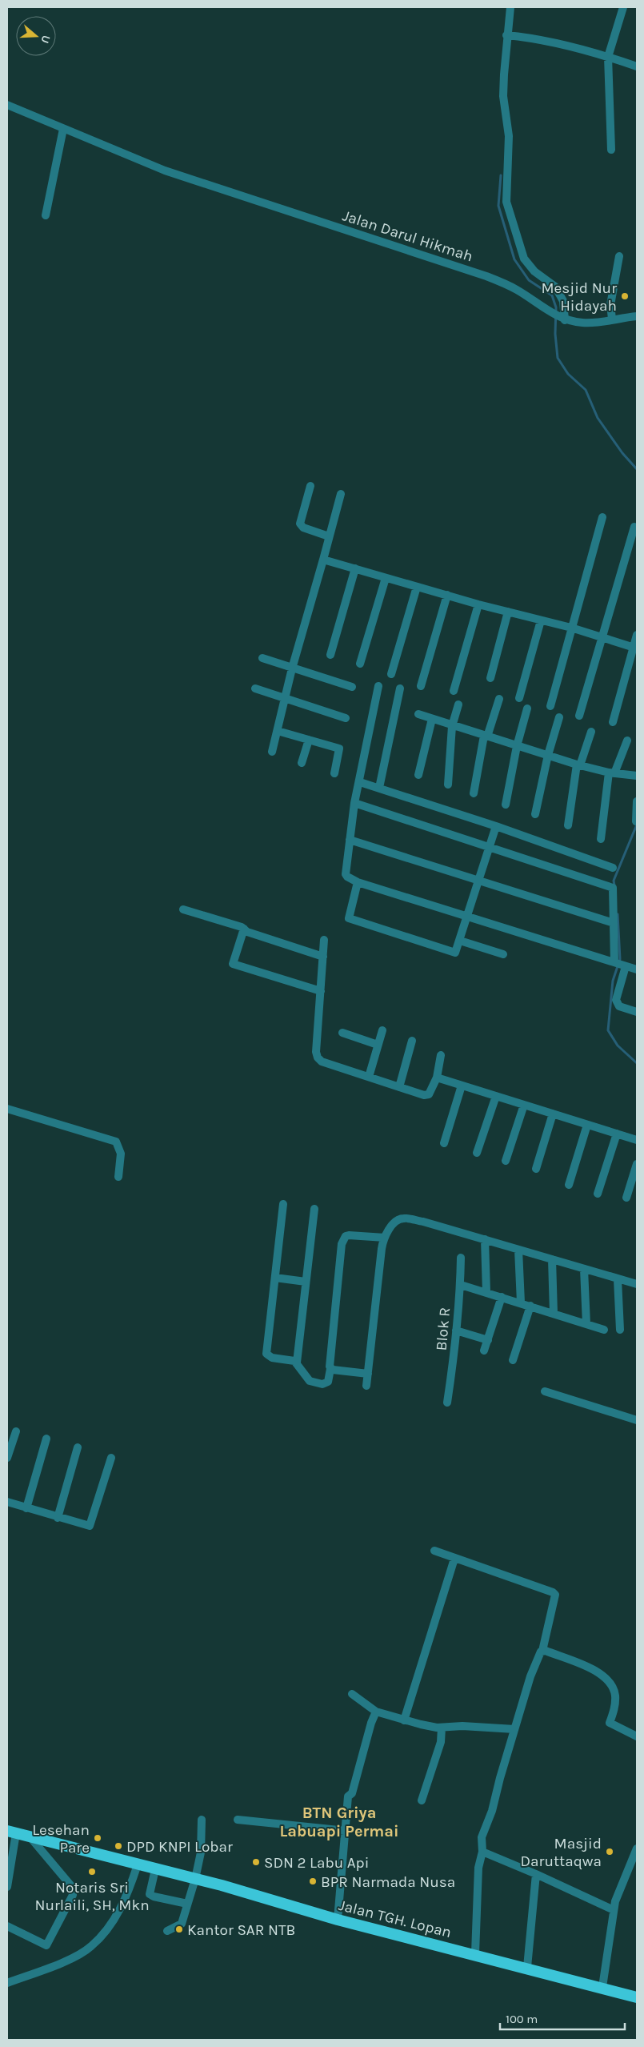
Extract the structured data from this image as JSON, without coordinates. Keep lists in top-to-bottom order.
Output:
{
  "streets": {
    "highway": ["Jalan TGH. Lopan"],
    "street": ["Jalan Darul Hikmah", "Blok R"]
  },
  "districts": ["BTN Griya Labuapi Permai"],
  "places": [
    "Mesjid Nur Hidayah",
    "Lesehan Pare",
    "DPD KNPI Lobar",
    "Masjid Daruttaqwa",
    "SDN 2 Labu Api",
    "Notaris Sri Nurlaili, SH, Mkn",
    "BPR Narmada Nusa",
    "Kantor SAR NTB"
  ],
  "scale_bar": "100 m",
  "north": "right"
}
